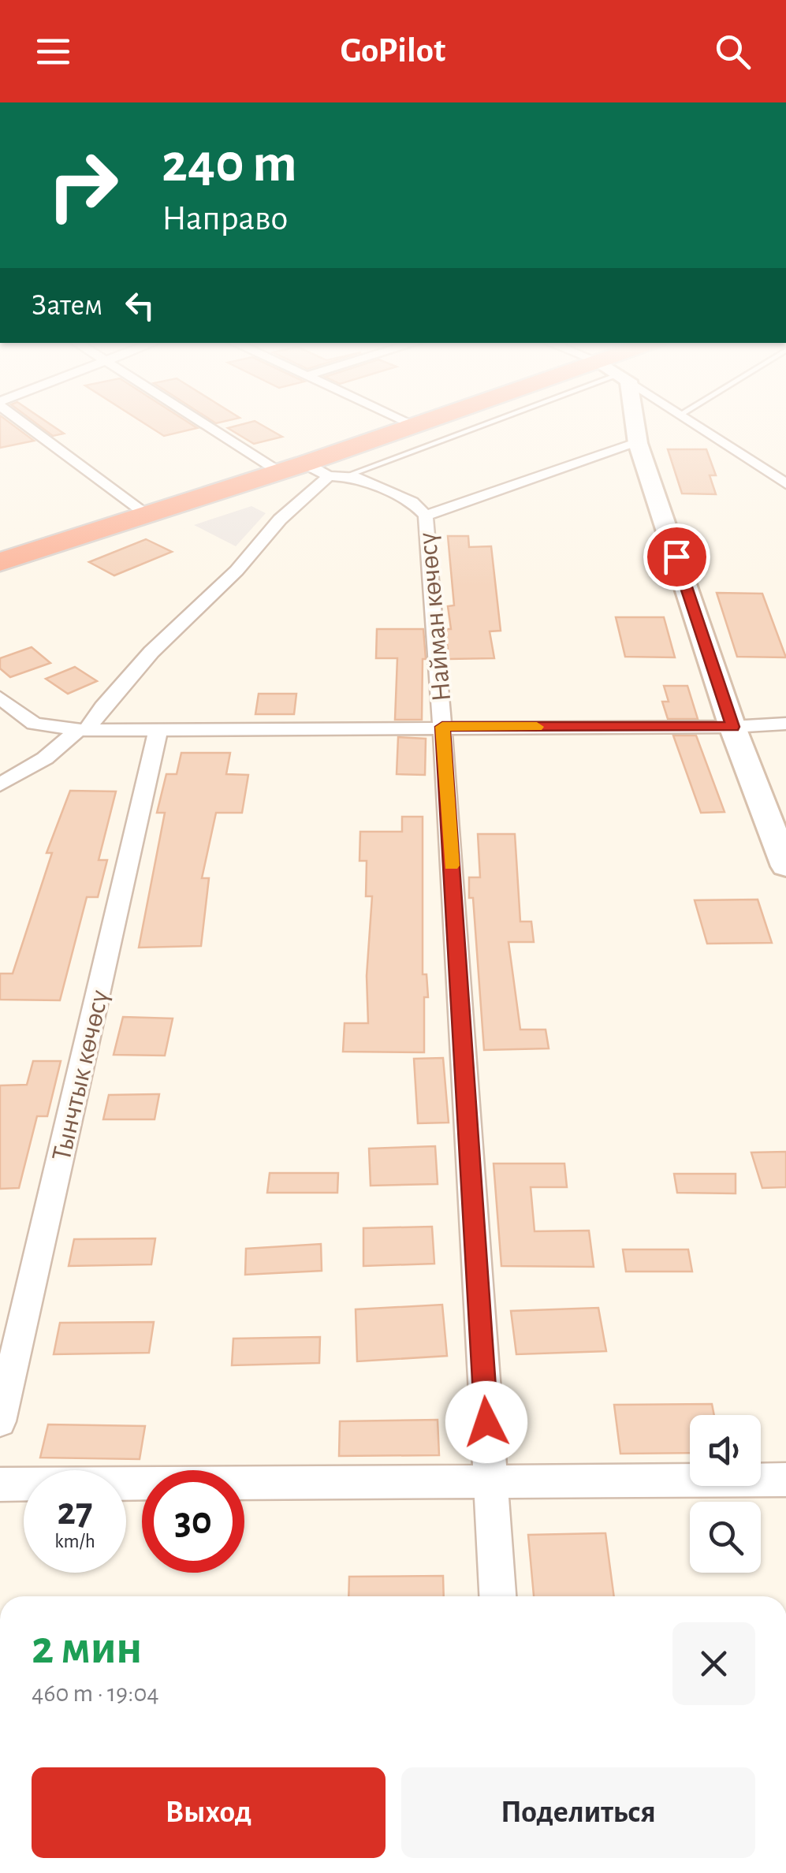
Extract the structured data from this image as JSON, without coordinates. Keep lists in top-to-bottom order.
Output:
{
  "streets": {
    "street": ["Найман көчөсү", "Тынчтык көчөсү"]
  },
  "page": {
    "header": "GoPilot",
    "turn": ["240 m", "Направо"],
    "then": "Затем",
    "speed": "27 km/h",
    "limit": "30",
    "heading": ["2 мин", "460 m · 19:04"],
    "buttons": ["Выход", "Поделиться"]
  }
}
